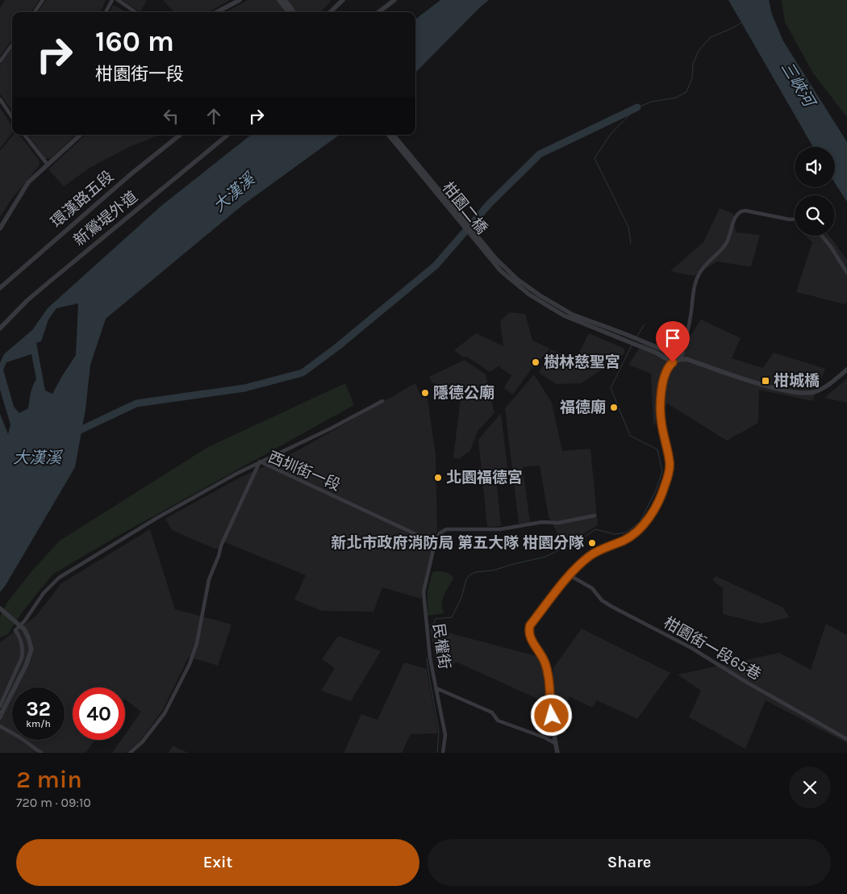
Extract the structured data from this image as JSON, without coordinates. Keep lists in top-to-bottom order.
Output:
{
  "streets": {
    "street": [
      "環漢路五段",
      "柑園二橋",
      "新鶯堤外道",
      "西圳街一段",
      "民權街",
      "柑園街一段65巷"
    ]
  },
  "crossings": [
    ["西圳街一段", "民權街"]
  ],
  "water": ["三峽河", "大漢溪"],
  "places": {
    "other": [
      "樹林慈聖宮",
      "隱德公廟",
      "福德廟",
      "北園福德宮",
      "新北市政府消防局 第五大隊 柑園分隊"
    ],
    "transit": ["柑城橋"]
  },
  "page": {
    "turn": ["160 m", "柑園街一段"],
    "speed": "32 km/h",
    "limit": "40",
    "heading": ["2 min", "720 m · 09:10"],
    "buttons": ["Exit", "Share"]
  }
}
